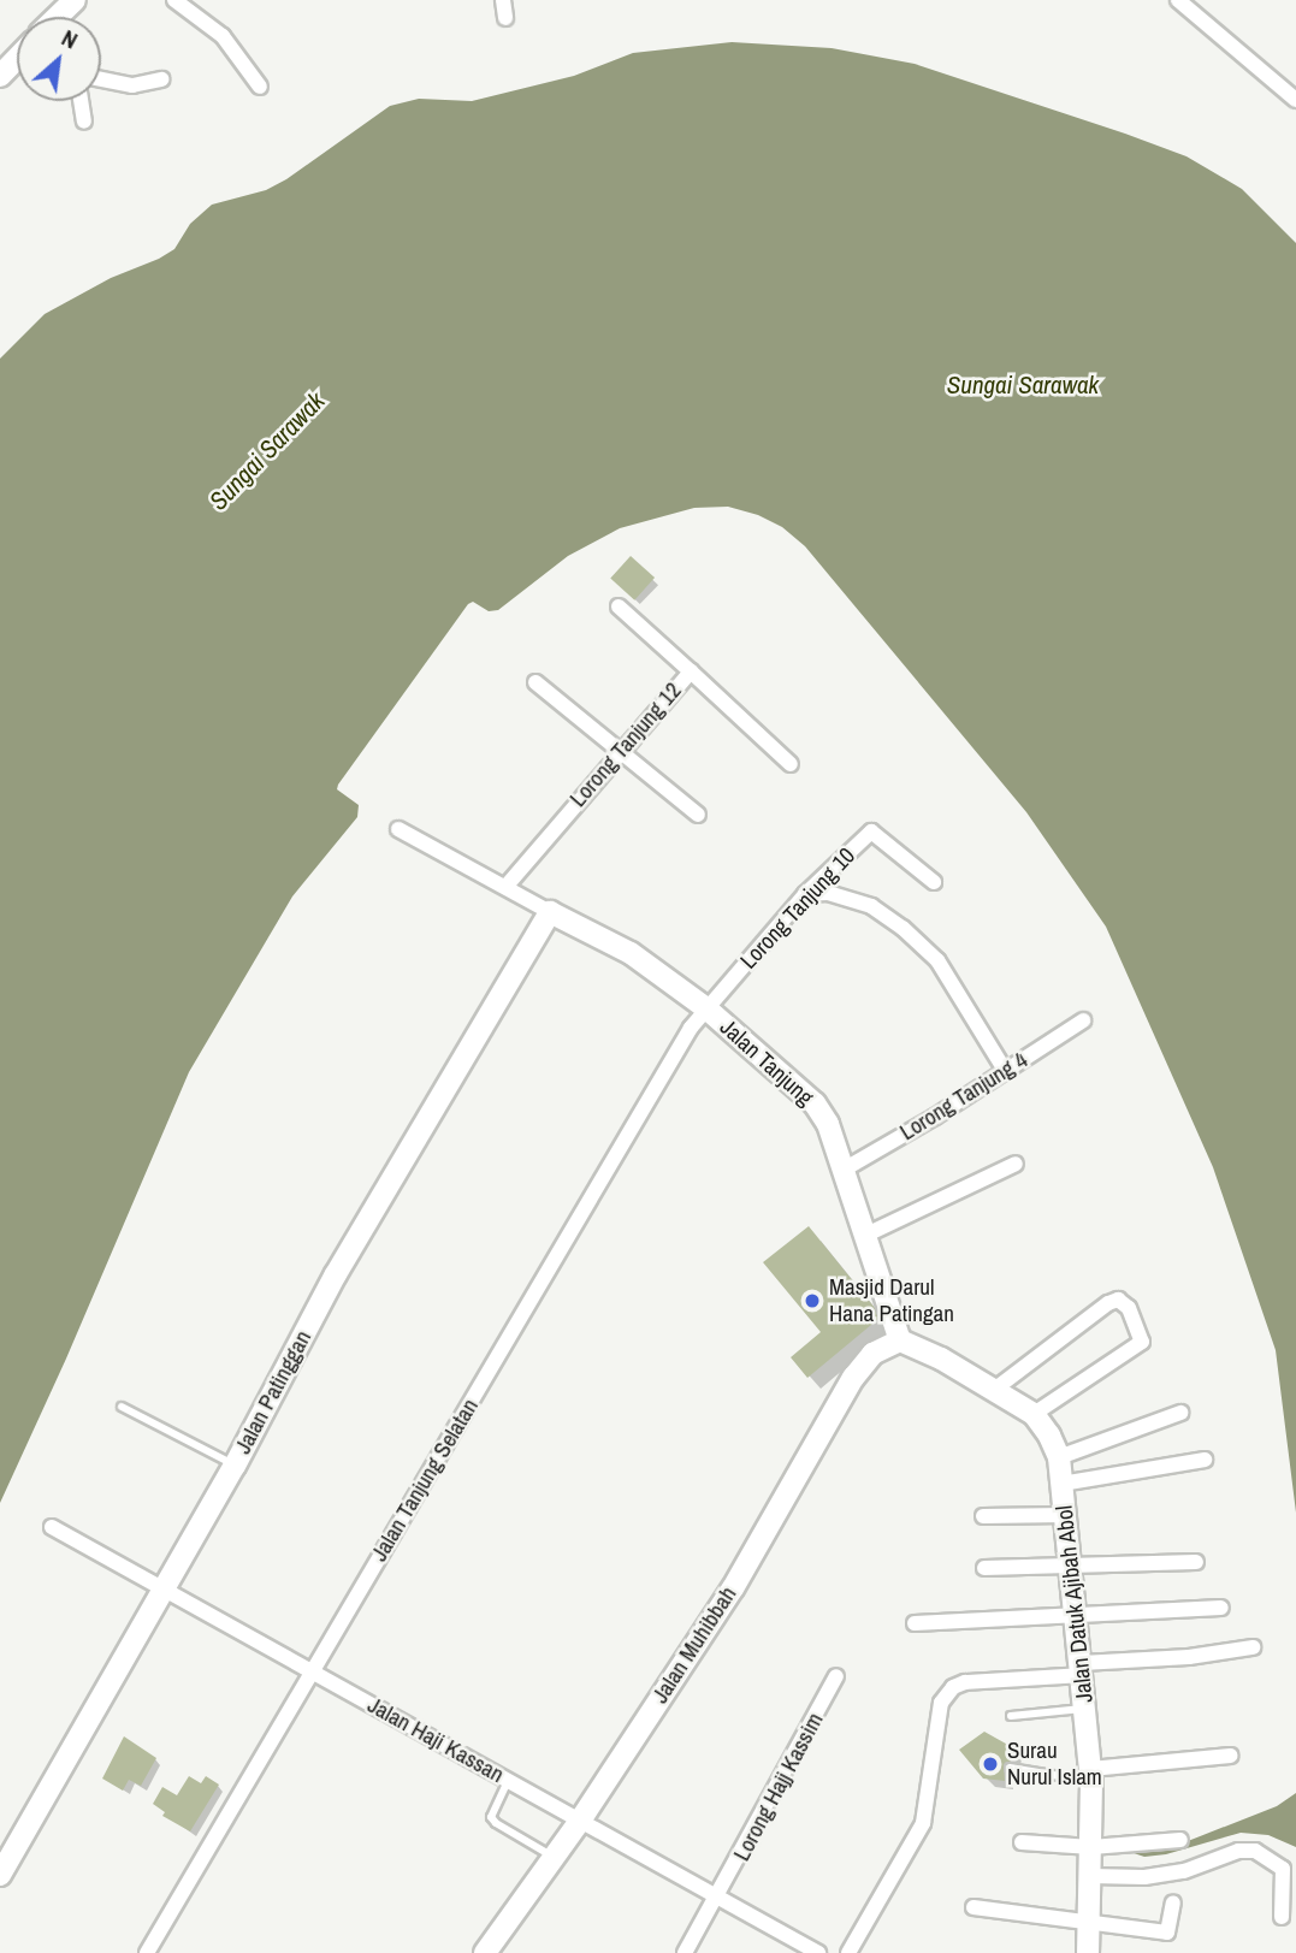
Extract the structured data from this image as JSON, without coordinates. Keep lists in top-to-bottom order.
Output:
{
  "streets": {
    "main road": [
      "Jalan Tanjung",
      "Jalan Patinggan",
      "Jalan Datuk Ajibah Abol",
      "Jalan Muhibbah"
    ],
    "street": [
      "Lorong Tanjung 12",
      "Lorong Tanjung 10",
      "Lorong Tanjung 4",
      "Jalan Tanjung Selatan",
      "Jalan Haji Kassan",
      "Lorong Hajj Kassim"
    ]
  },
  "crossings": [
    ["Lorong Tanjung 10", "Jalan Tanjung"],
    ["Lorong Tanjung 10", "Jalan Tanjung Selatan"],
    ["Jalan Tanjung", "Lorong Tanjung 4"],
    ["Jalan Tanjung", "Jalan Patinggan"],
    ["Jalan Tanjung", "Jalan Tanjung Selatan"],
    ["Jalan Tanjung", "Jalan Datuk Ajibah Abol"],
    ["Jalan Tanjung", "Jalan Muhibbah"],
    ["Jalan Patinggan", "Jalan Haji Kassan"],
    ["Jalan Tanjung Selatan", "Jalan Haji Kassan"],
    ["Jalan Datuk Ajibah Abol", "Jalan Muhibbah"],
    ["Jalan Muhibbah", "Jalan Haji Kassan"],
    ["Jalan Haji Kassan", "Lorong Hajj Kassim"]
  ],
  "water": ["Sungai Sarawak"],
  "places": ["Masjid Darul Hana Patingan", "Surau Nurul Islam"],
  "north": "top right"
}
